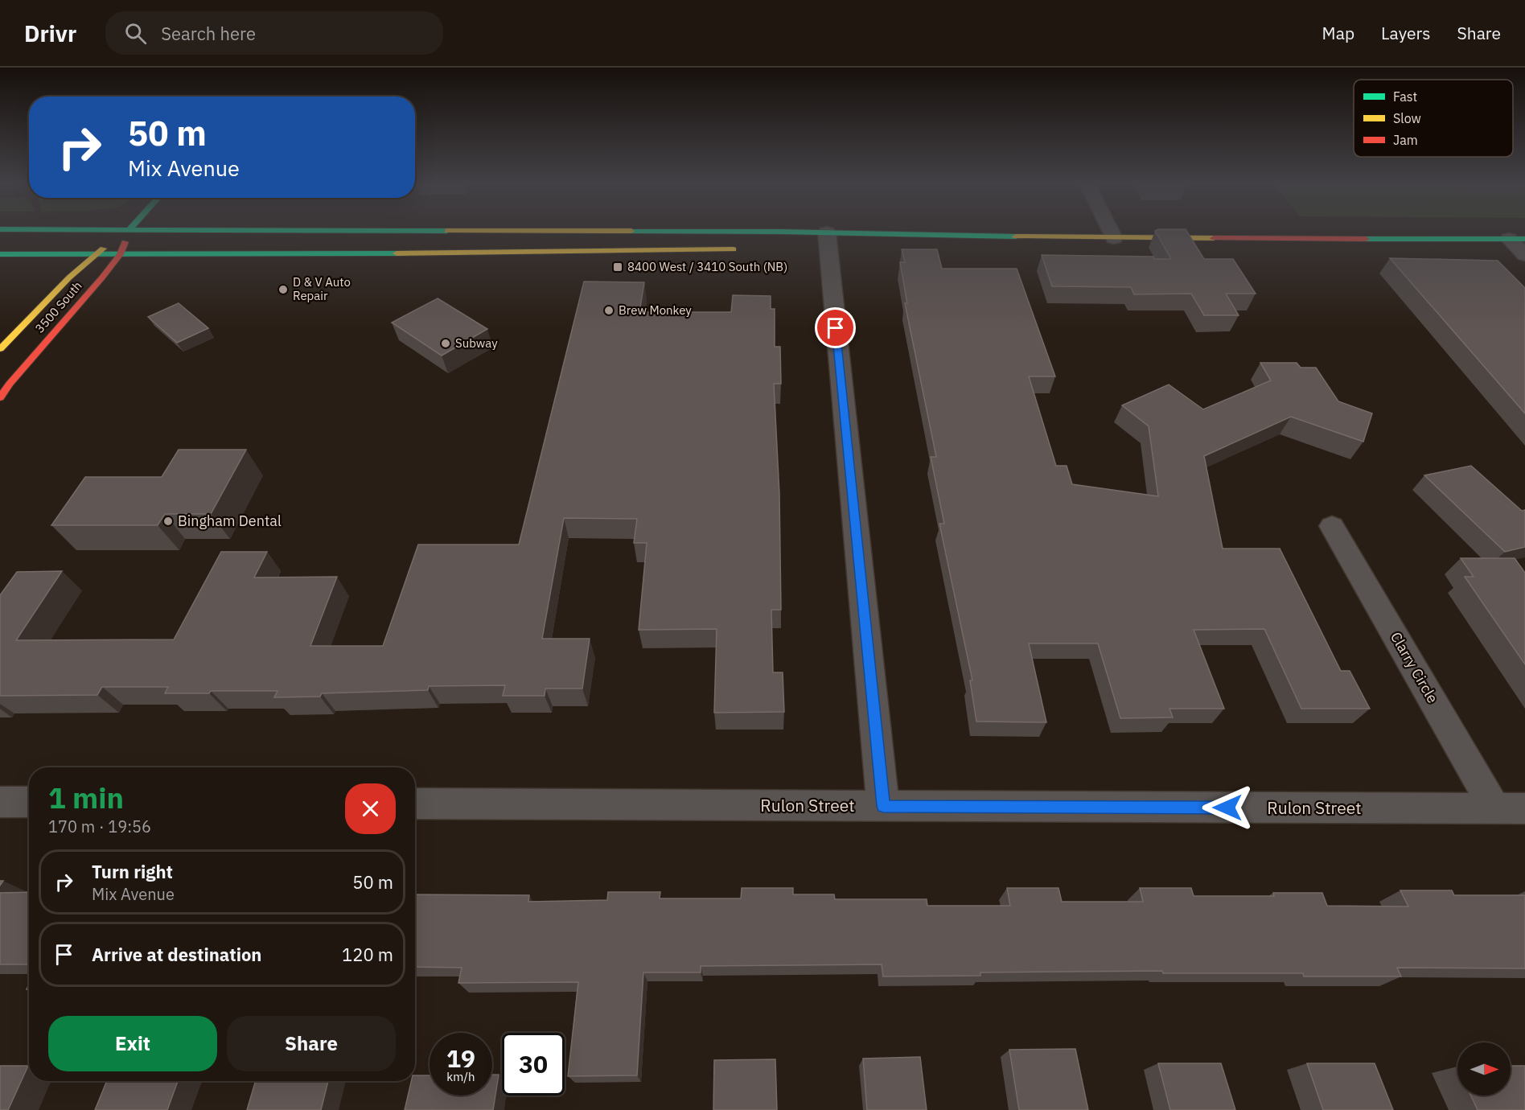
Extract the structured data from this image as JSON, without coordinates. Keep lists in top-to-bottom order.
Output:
{
  "streets": {
    "main road": ["3500 South"],
    "street": ["Clarry Circle", "Rulon Street"]
  },
  "crossings": [
    ["Clarry Circle", "Rulon Street"]
  ],
  "places": {
    "transit": ["8400 West / 3410 South (NB)"],
    "other": [
      "D & V Auto Repair",
      "Brew Monkey",
      "Subway",
      "Bingham Dental"
    ]
  },
  "legend": ["Fast", "Slow", "Jam"],
  "north": "right",
  "page": {
    "header": "Drivr",
    "search": "Search here",
    "nav": ["Map", "Layers", "Share"],
    "turn": ["50 m", "Mix Avenue"],
    "heading": ["1 min", "170 m · 19:56"],
    "list": [
      {
        "name": "Turn right",
        "note": "Mix Avenue",
        "value": "50 m"
      },
      {
        "name": "Arrive at destination",
        "value": "120 m"
      }
    ],
    "buttons": ["Exit", "Share"],
    "speed": "19 km/h",
    "limit": "30"
  }
}
